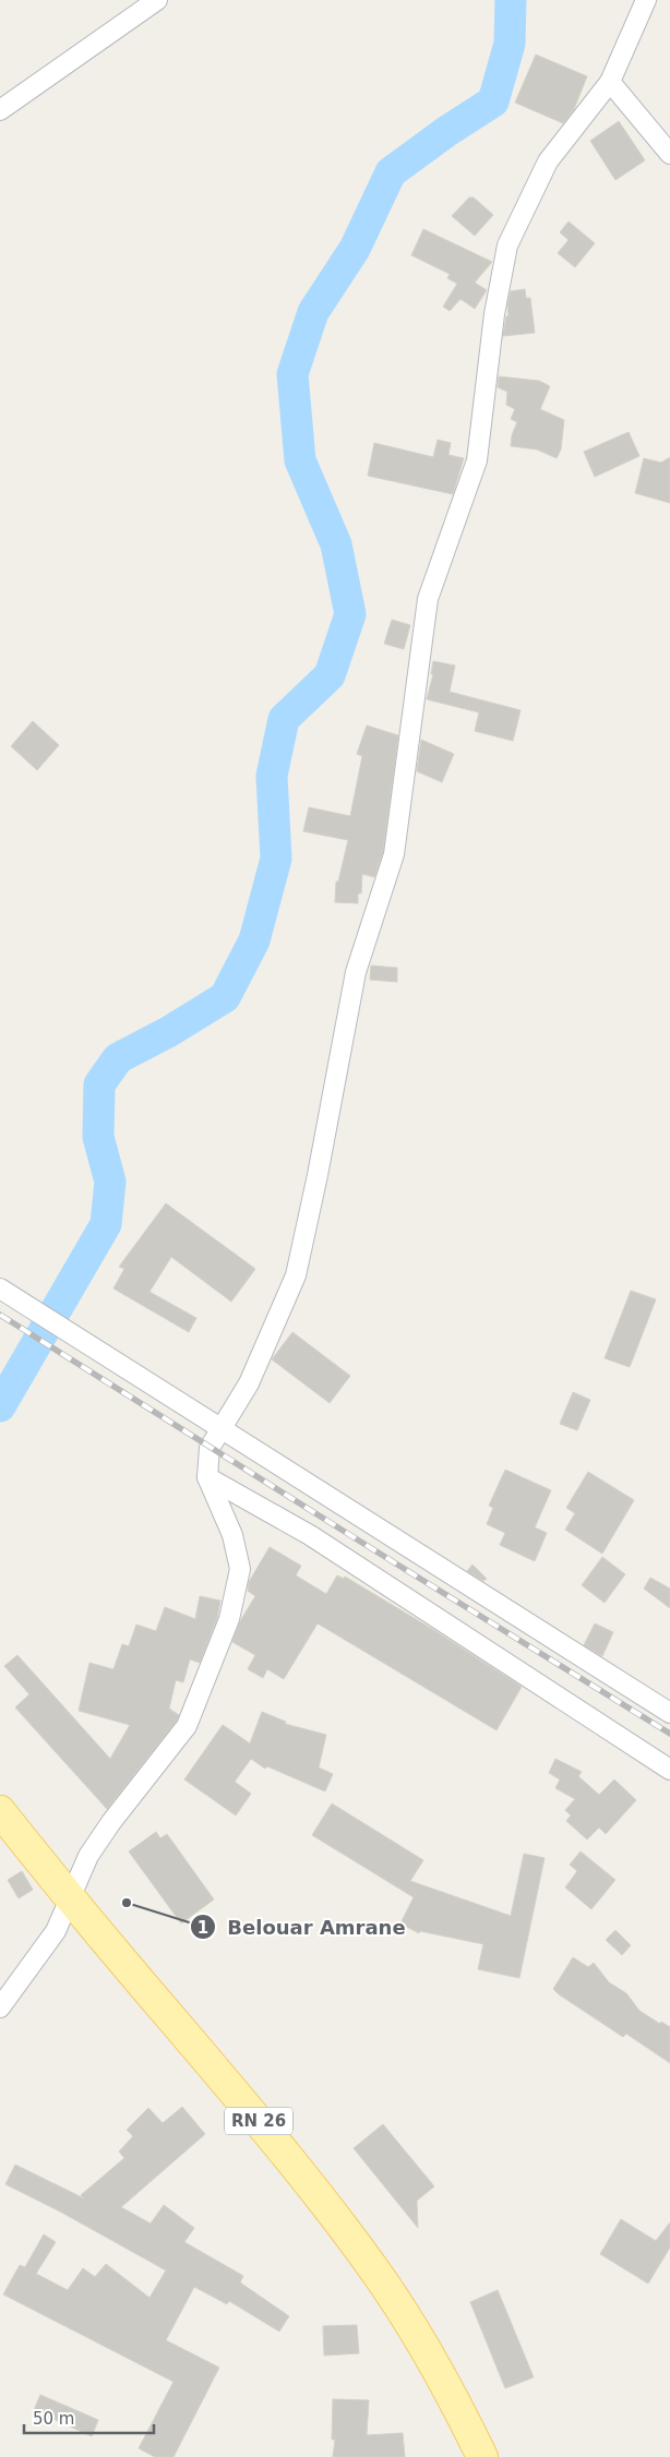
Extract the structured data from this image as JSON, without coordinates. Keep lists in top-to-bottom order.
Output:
{
  "streets": {
    "main road": ["RN 26"]
  },
  "places": ["Belouar Amrane"],
  "scale_bar": "50 m"
}
